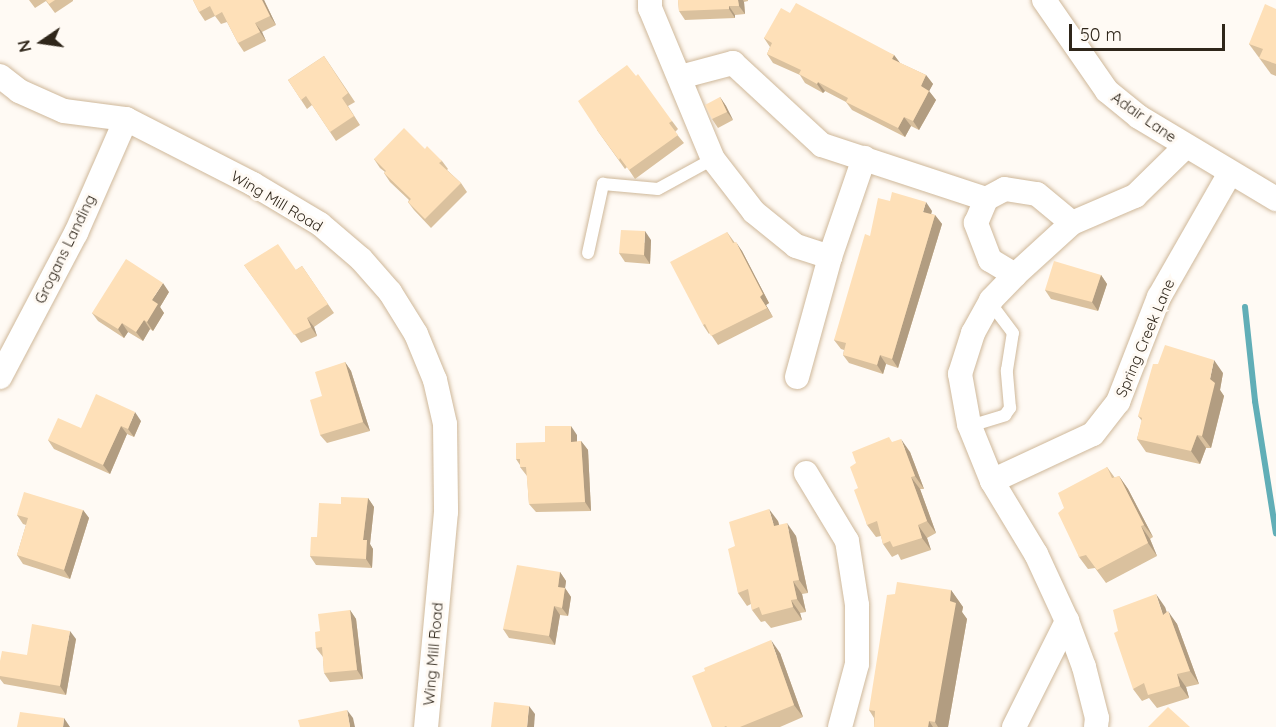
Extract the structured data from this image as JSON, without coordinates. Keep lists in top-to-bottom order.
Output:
{
  "streets": {
    "street": [
      "Adair Lane",
      "Wing Mill Road",
      "Grogans Landing",
      "Spring Creek Lane"
    ]
  },
  "crossings": [
    ["Adair Lane", "Spring Creek Lane"],
    ["Wing Mill Road", "Grogans Landing"]
  ],
  "scale_bar": "50 m",
  "north": "left"
}
